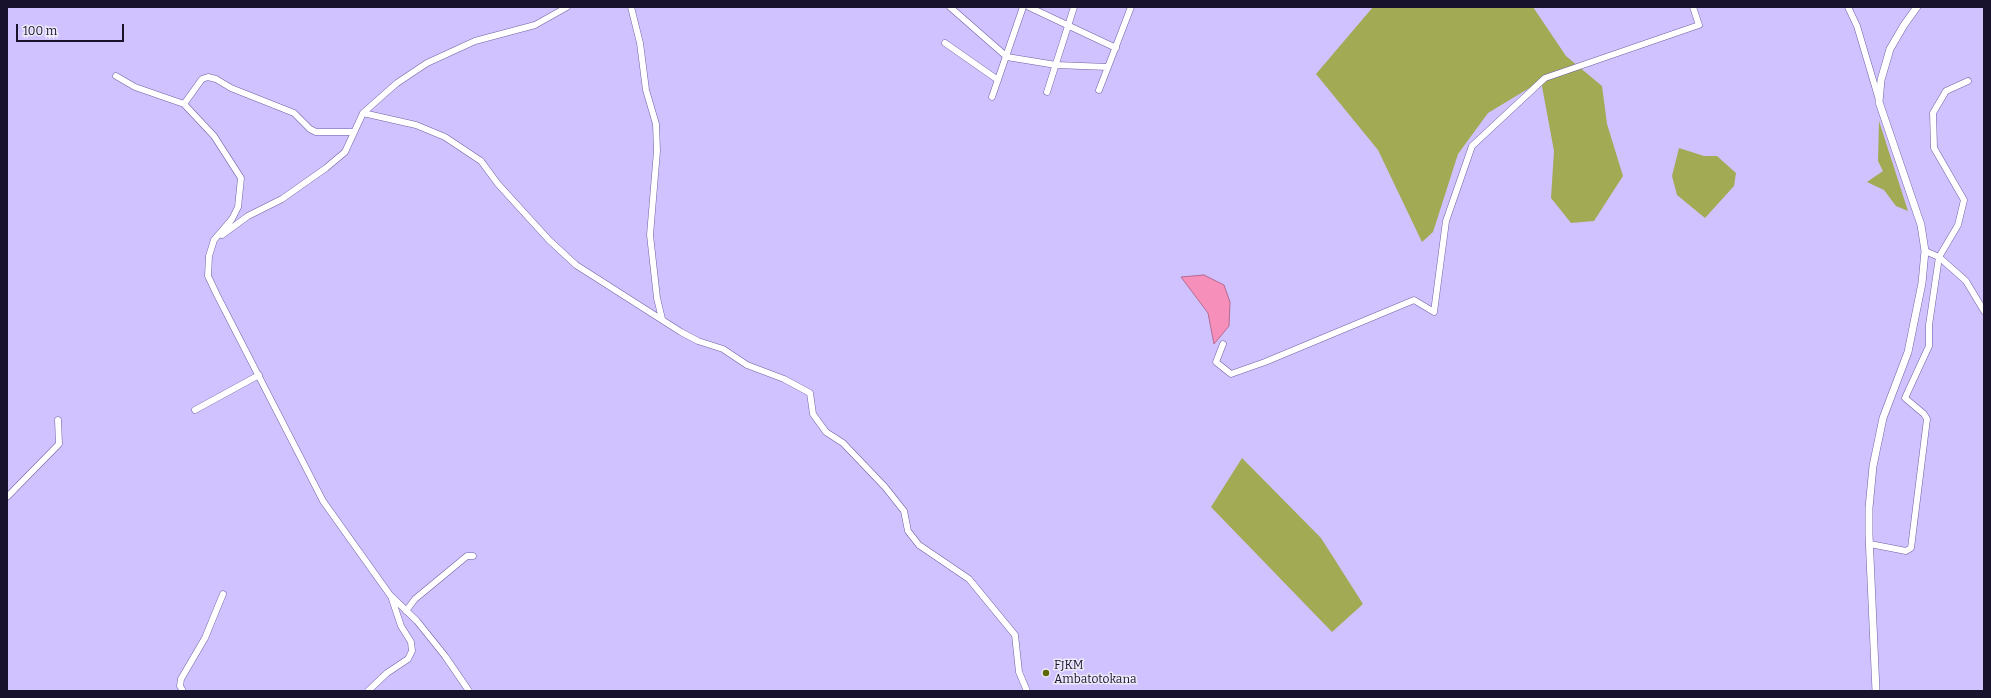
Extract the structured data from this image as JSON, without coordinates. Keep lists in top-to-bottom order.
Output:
{
  "places": ["FJKM Ambatotokana"],
  "scale_bar": "100 m"
}
